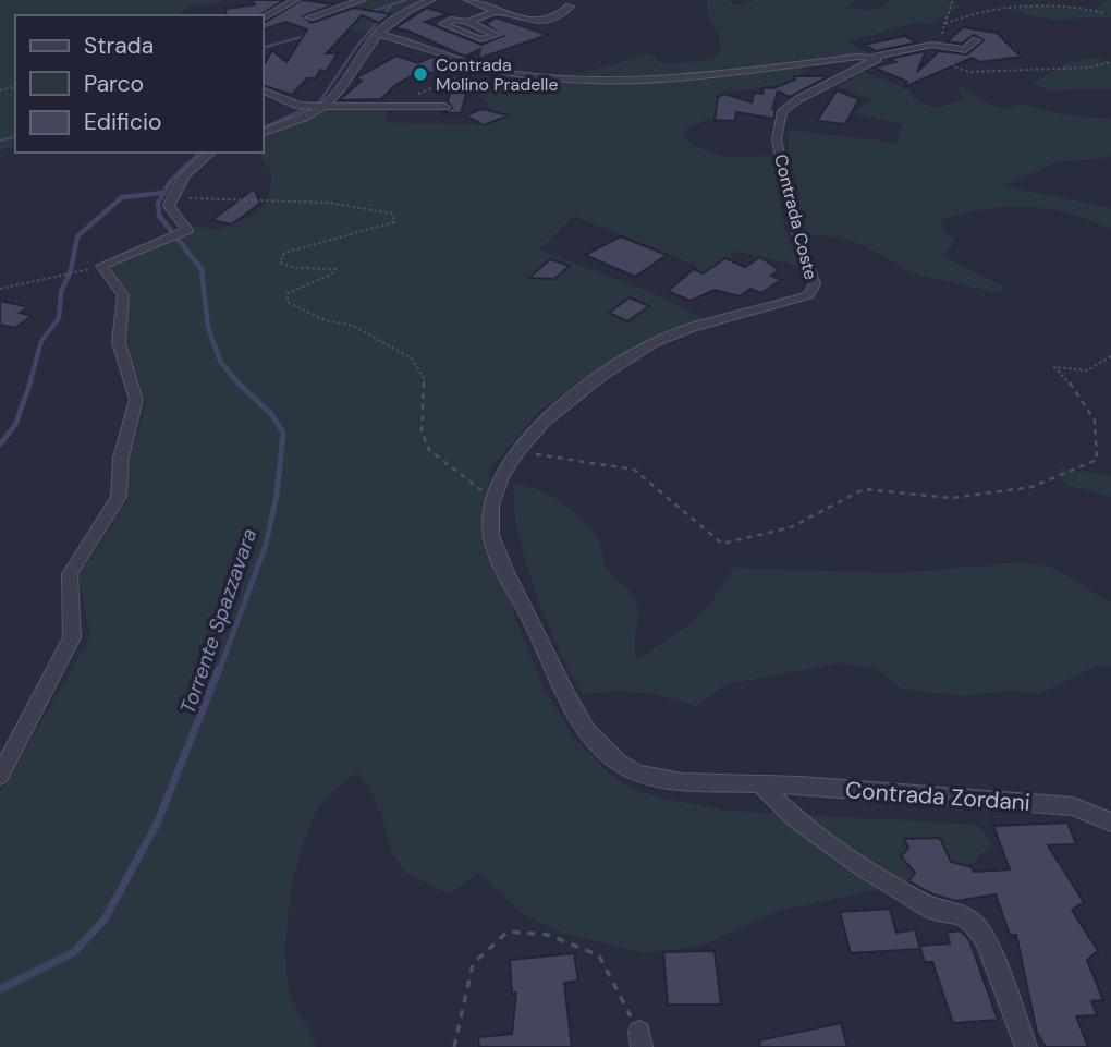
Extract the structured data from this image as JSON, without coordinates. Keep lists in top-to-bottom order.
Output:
{
  "streets": {
    "street": ["Contrada Coste", "Contrada Zordani"]
  },
  "crossings": [
    ["Contrada Coste", "Contrada Zordani"]
  ],
  "water": ["Torrente Spazzavara"],
  "places": ["Contrada Molino Pradelle"],
  "legend": ["Strada", "Parco", "Edificio"]
}
